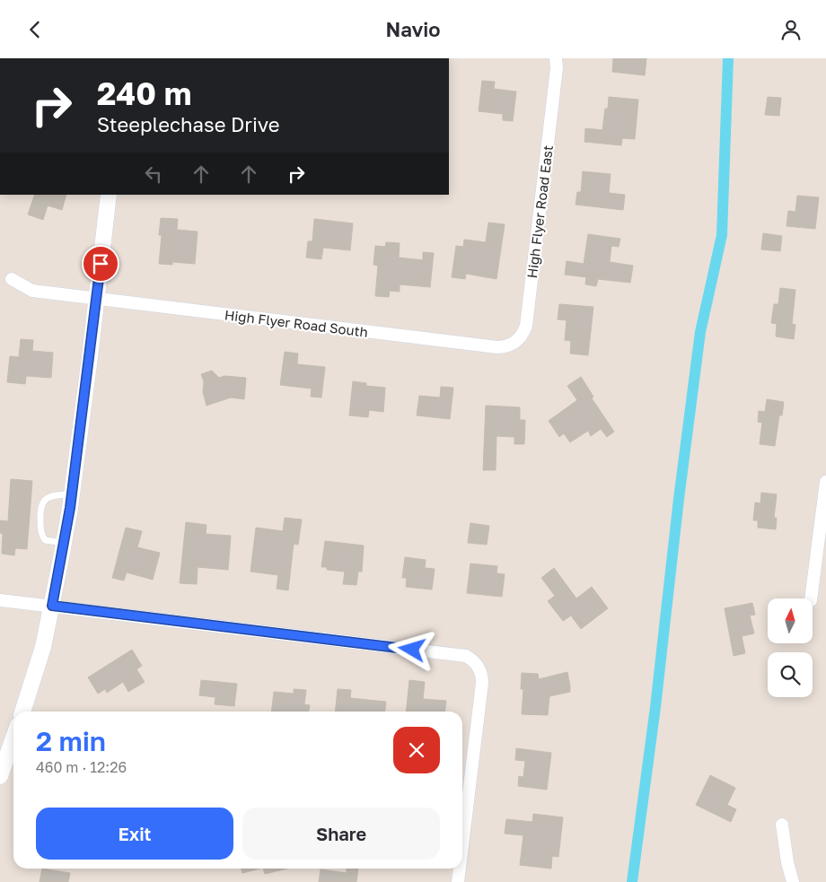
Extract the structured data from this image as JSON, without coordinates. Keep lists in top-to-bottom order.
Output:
{
  "streets": {
    "street": ["High Flyer Road East", "High Flyer Road South"]
  },
  "crossings": [
    ["High Flyer Road East", "High Flyer Road South"]
  ],
  "north": "top",
  "page": {
    "header": "Navio",
    "turn": ["240 m", "Steeplechase Drive"],
    "heading": ["2 min", "460 m · 12:26"],
    "buttons": ["Exit", "Share"]
  }
}
